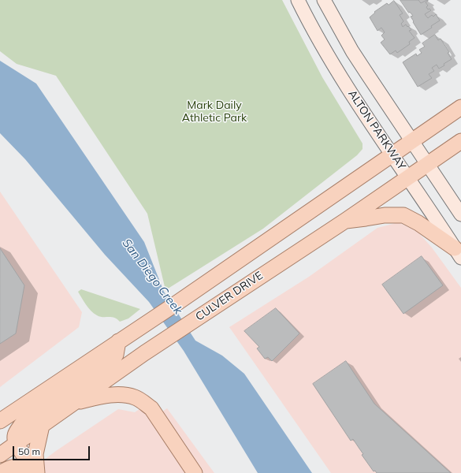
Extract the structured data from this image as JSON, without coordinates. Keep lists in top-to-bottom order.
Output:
{
  "streets": {
    "main road": ["ALTON PARKWAY", "CULVER DRIVE"]
  },
  "crossings": [
    ["ALTON PARKWAY", "CULVER DRIVE"]
  ],
  "water": ["San Diego Creek"],
  "parks": ["Mark Daily Athletic Park"],
  "scale_bar": "50 m"
}
